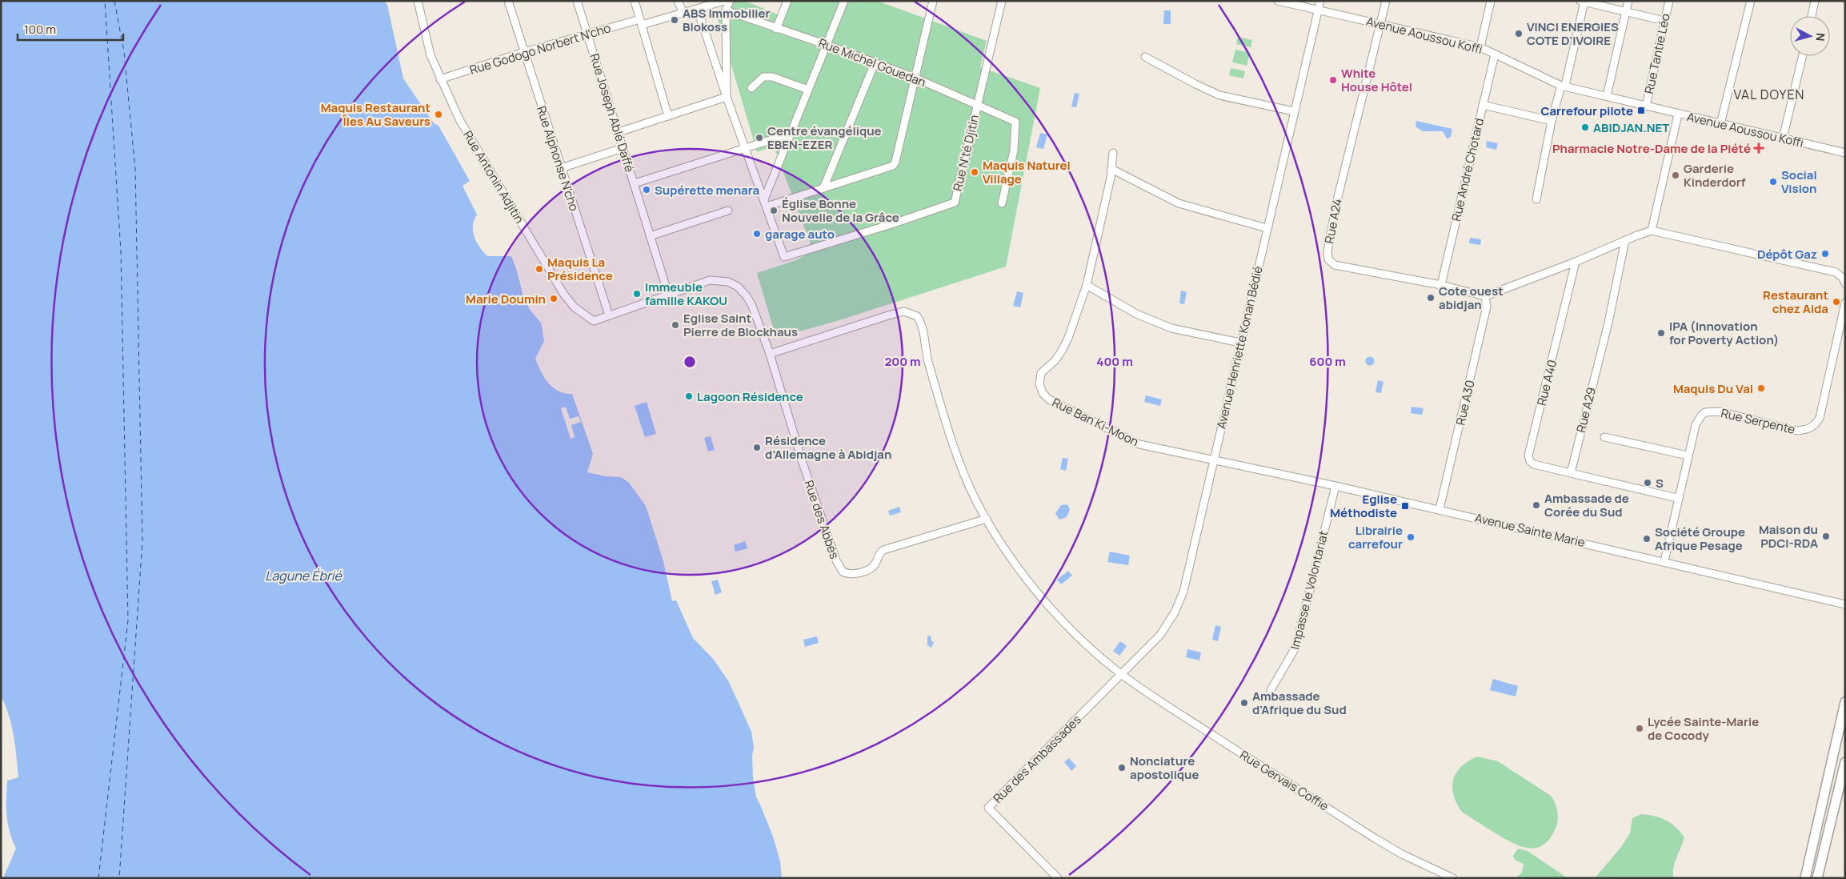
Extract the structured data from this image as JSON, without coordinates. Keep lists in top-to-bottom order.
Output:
{
  "streets": {
    "street": [
      "Avenue Aoussou Koffi",
      "Rue Godogo Norbert N'cho",
      "Rue Tantie Léo",
      "Rue Michel Gouedan",
      "Rue Joseph Ablé Daffé",
      "Rue N'té Djitin",
      "Rue Alphonse N'cho",
      "Rue André Chotard",
      "Rue Antonin Adjitin",
      "Rue A24",
      "Avenue Henriette Konan Bédié",
      "Rue A40",
      "Rue A30",
      "Rue A29",
      "Rue Serpente",
      "Rue Ban Ki-Moon",
      "Rue des Abbés",
      "Avenue Sainte Marie",
      "Impasse le Volontariat",
      "Rue des Ambassades",
      "Rue Gervais Coffie"
    ]
  },
  "crossings": [
    ["Avenue Aoussou Koffi", "Rue Tantie Léo"],
    ["Avenue Aoussou Koffi", "Rue André Chotard"],
    ["Avenue Aoussou Koffi", "Rue A24"],
    ["Avenue Aoussou Koffi", "Avenue Henriette Konan Bédié"],
    ["Rue Godogo Norbert N'cho", "Rue Joseph Ablé Daffé"],
    ["Rue Godogo Norbert N'cho", "Rue N'té Djitin"],
    ["Rue Godogo Norbert N'cho", "Rue Alphonse N'cho"],
    ["Rue Godogo Norbert N'cho", "Rue Antonin Adjitin"],
    ["Rue Michel Gouedan", "Rue N'té Djitin"],
    ["Rue Joseph Ablé Daffé", "Rue des Abbés"],
    ["Rue Alphonse N'cho", "Rue Antonin Adjitin"],
    ["Rue Alphonse N'cho", "Rue des Abbés"],
    ["Rue André Chotard", "Rue A24"],
    ["Rue Antonin Adjitin", "Rue des Abbés"],
    ["Rue A24", "Rue A30"],
    ["Avenue Henriette Konan Bédié", "Rue Ban Ki-Moon"],
    ["Avenue Henriette Konan Bédié", "Avenue Sainte Marie"],
    ["Avenue Henriette Konan Bédié", "Rue des Ambassades"],
    ["Avenue Henriette Konan Bédié", "Rue Gervais Coffie"],
    ["Rue A40", "Rue A29"],
    ["Rue A30", "Avenue Sainte Marie"],
    ["Rue Serpente", "Avenue Sainte Marie"],
    ["Rue Ban Ki-Moon", "Avenue Sainte Marie"],
    ["Rue des Abbés", "Rue Gervais Coffie"],
    ["Avenue Sainte Marie", "Impasse le Volontariat"],
    ["Rue des Ambassades", "Rue Gervais Coffie"]
  ],
  "districts": ["VAL DOYEN"],
  "water": ["Lagune Ébrié"],
  "places": {
    "other": [
      "ABS Immobilier Blokoss",
      "VINCI ENERGIES COTE D'IVOIRE",
      "White House Hôtel",
      "Maquis Restaurant Îles Au Saveurs",
      "ABIDJAN.NET",
      "Centre évangélique EBEN-EZER",
      "Maquis Naturel Village",
      "Garderie Kinderdorf",
      "Social Vision",
      "Supérette menara",
      "Église Bonne Nouvelle de la Grâce",
      "garage auto",
      "Dépôt Gaz",
      "Maquis La Présidence",
      "Immeuble famille KAKOU",
      "Cote ouest abidjan",
      "Marie Doumin",
      "Restaurant chez Aida",
      "Eglise Saint Pierre de Blockhaus",
      "IPA (Innovation for Poverty Action)",
      "Maquis Du Val",
      "Lagoon Résidence",
      "Résidence d’Allemagne à Abidjan",
      "S",
      "Ambassade de Corée du Sud",
      "Maison du PDCI-RDA",
      "Librairie carrefour",
      "Société Groupe Afrique Pesage",
      "Ambassade d'Afrique du Sud",
      "Lycée Sainte-Marie de Cocody",
      "Nonciature apostolique"
    ],
    "transit": ["Carrefour pilote", "Eglise Méthodiste"],
    "health": ["Pharmacie Notre-Dame de la Piété"]
  },
  "scale_bar": "100 m",
  "north": "right",
  "rings": ["200 m", "400 m", "600 m"]
}
